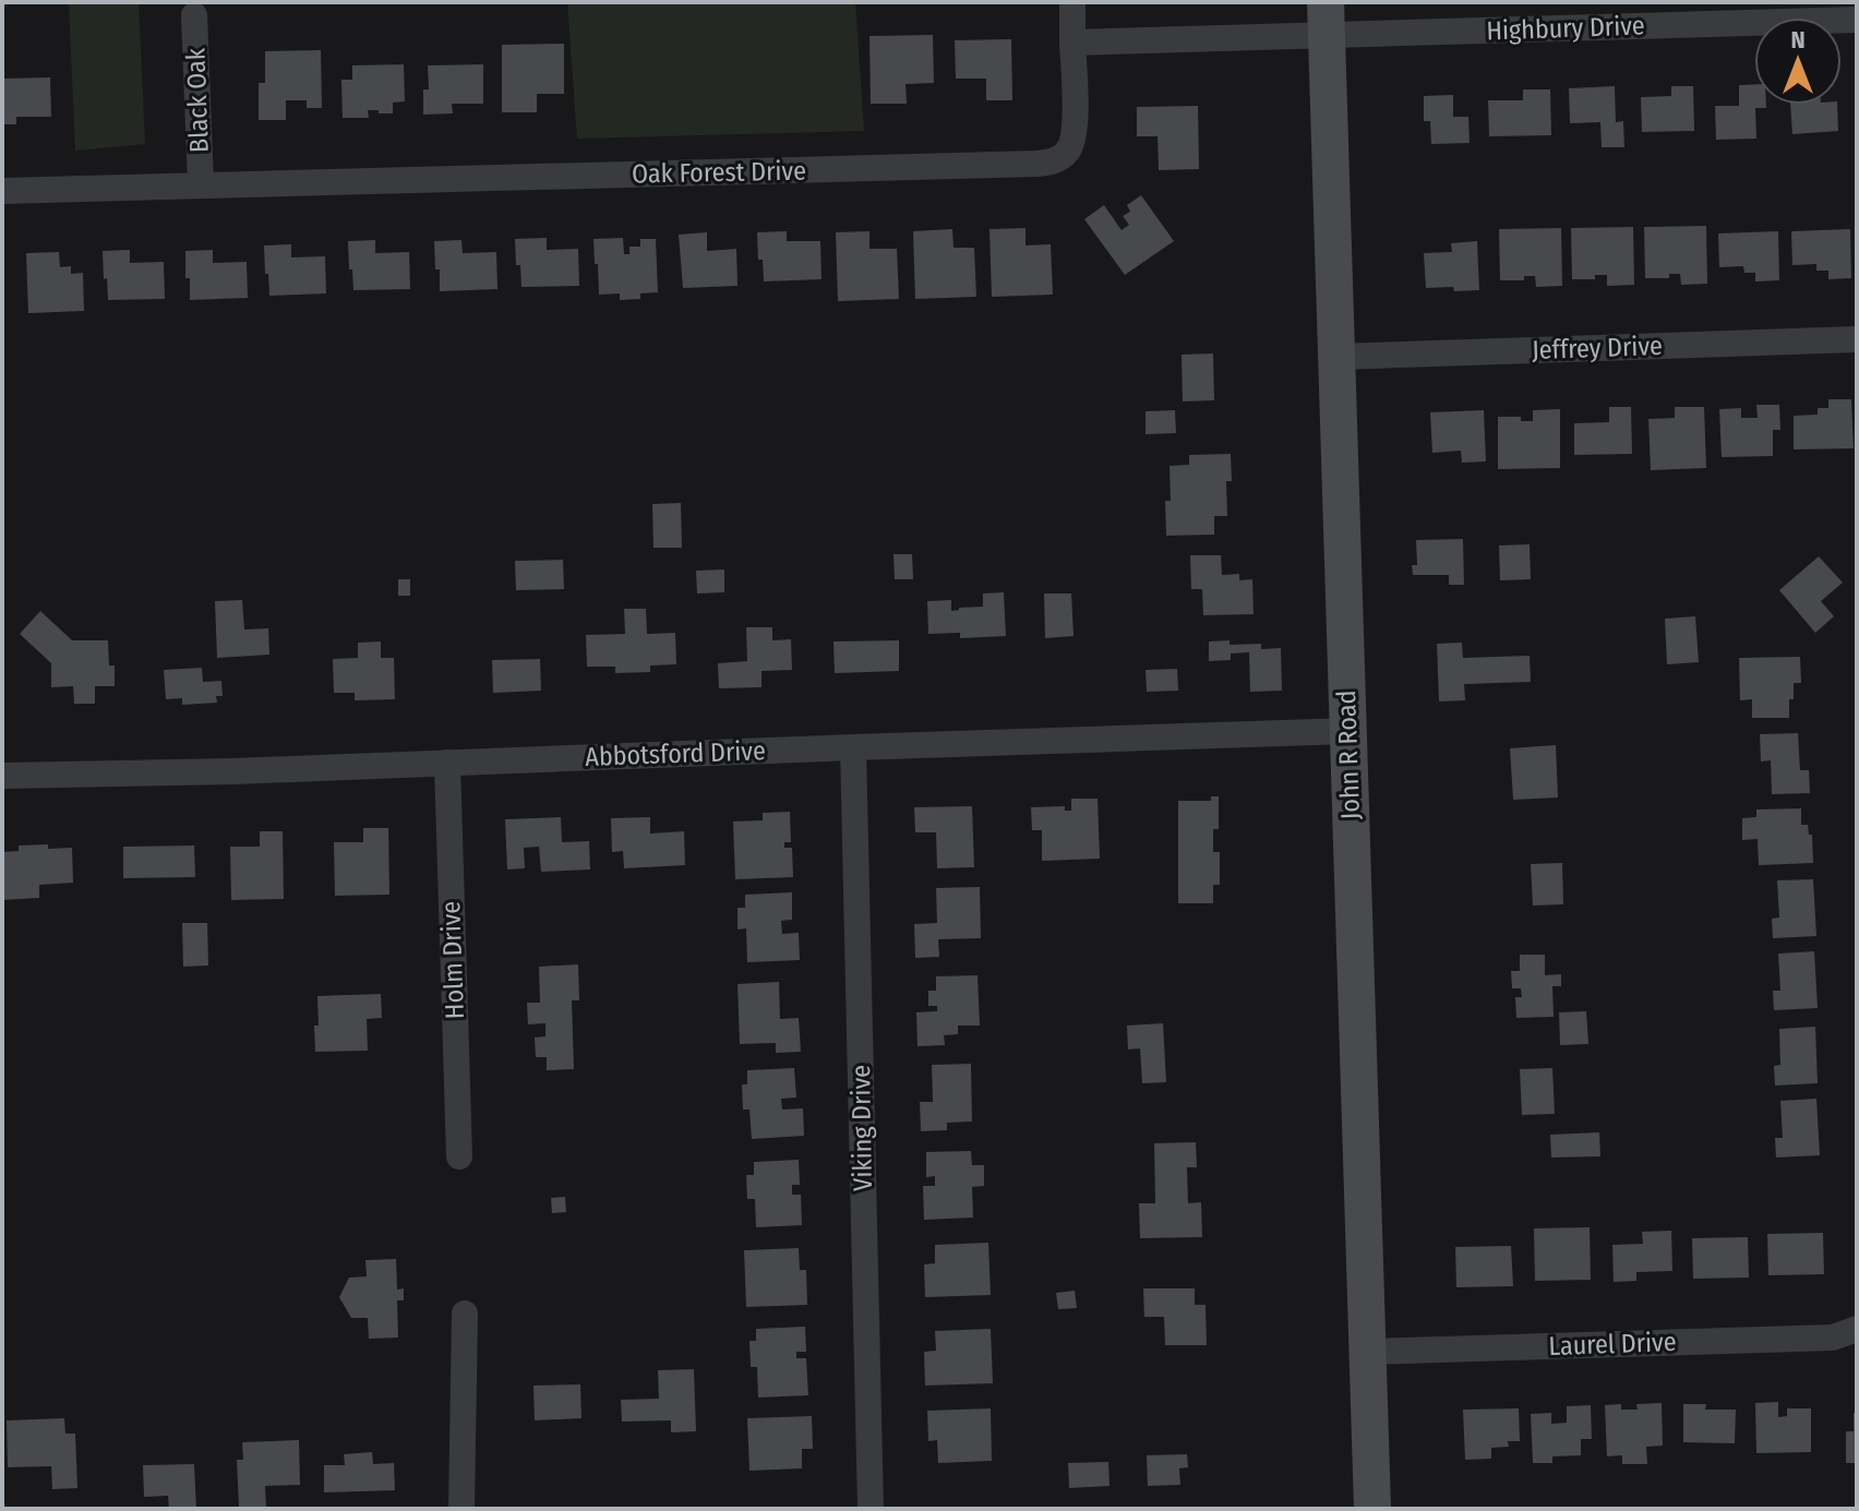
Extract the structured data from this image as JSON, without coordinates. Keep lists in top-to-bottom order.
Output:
{
  "streets": {
    "main road": ["John R Road"],
    "street": [
      "Highbury Drive",
      "Black Oak",
      "Oak Forest Drive",
      "Jeffrey Drive",
      "Abbotsford Drive",
      "Holm Drive",
      "Viking Drive",
      "Laurel Drive"
    ]
  },
  "crossings": [
    ["Highbury Drive", "John R Road"],
    ["Black Oak", "Oak Forest Drive"],
    ["Jeffrey Drive", "John R Road"],
    ["Abbotsford Drive", "John R Road"],
    ["Abbotsford Drive", "Holm Drive"],
    ["Abbotsford Drive", "Viking Drive"],
    ["John R Road", "Laurel Drive"]
  ],
  "north": "top"
}
